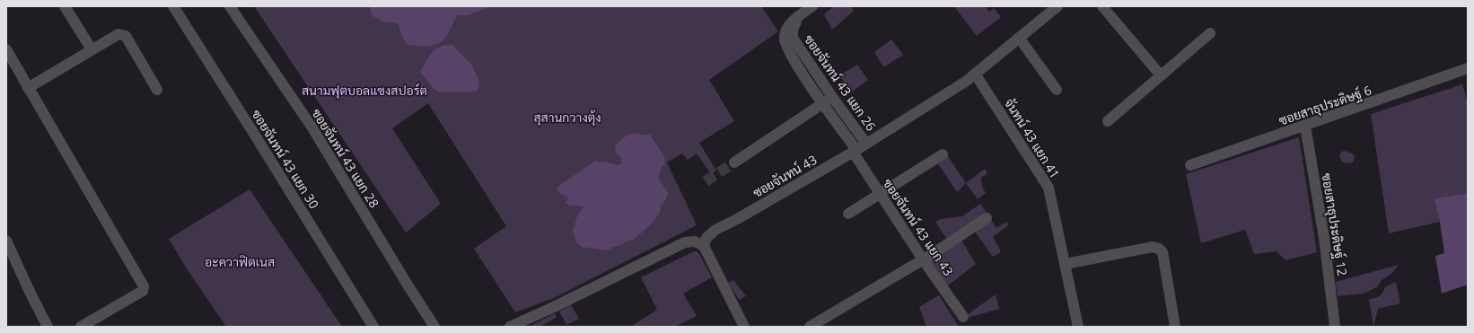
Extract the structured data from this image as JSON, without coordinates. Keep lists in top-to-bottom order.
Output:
{
  "streets": {
    "street": [
      "ซอยจันทน์ 43 แยก 26",
      "ซอยสาธุประดิษฐ์ 6",
      "จันทน์ 43 แยก 41",
      "ซอยจันทน์ 43 แยก 28",
      "ซอยจันทน์ 43 แยก 30",
      "ซอยจันทน์ 43",
      "ซอยสาธุประดิษฐ์ 12",
      "ซอยจันทน์ 43 แยก 43"
    ]
  },
  "crossings": [
    ["ซอยจันทน์ 43 แยก 26", "ซอยจันทน์ 43"],
    ["ซอยจันทน์ 43 แยก 26", "ซอยจันทน์ 43 แยก 43"],
    ["ซอยสาธุประดิษฐ์ 6", "ซอยสาธุประดิษฐ์ 12"],
    ["จันทน์ 43 แยก 41", "ซอยจันทน์ 43"],
    ["ซอยจันทน์ 43", "ซอยจันทน์ 43 แยก 43"]
  ],
  "parks": ["สนามฟุตบอลแซงสปอร์ต", "สุสานกวางตุ้ง", "อะควาฟิตเนส"]
}
